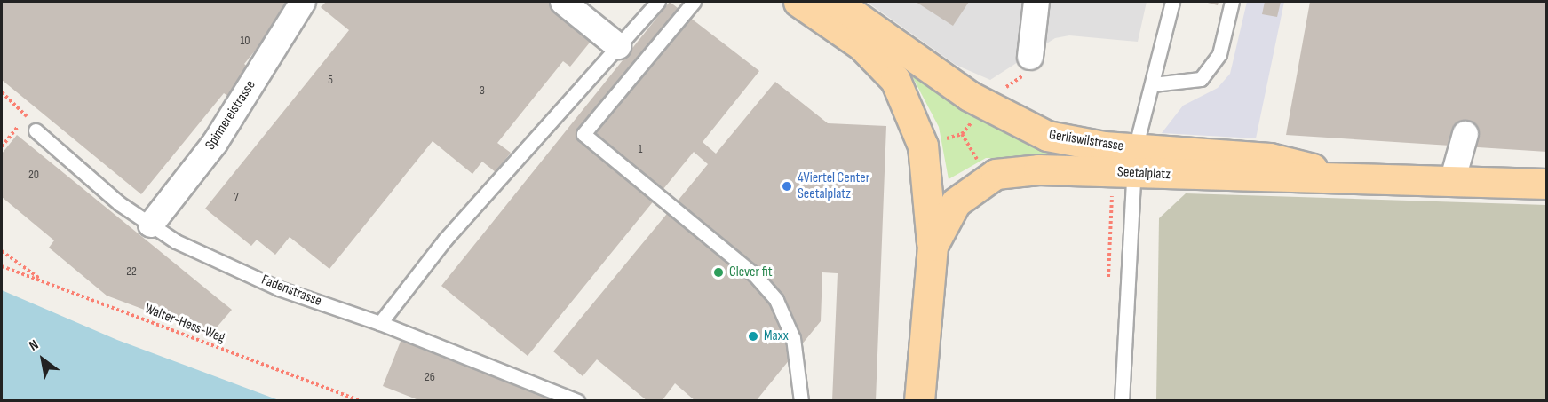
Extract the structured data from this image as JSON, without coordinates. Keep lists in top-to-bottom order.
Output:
{
  "streets": {
    "main road": ["Gerliswilstrasse", "Seetalplatz"],
    "street": ["Spinnereistrasse"],
    "lane": ["Fadenstrasse"],
    "path": ["Walter-Hess-Weg"]
  },
  "crossings": [
    ["Spinnereistrasse", "Fadenstrasse"],
    ["Gerliswilstrasse", "Seetalplatz"]
  ],
  "places": ["4Viertel Center Seetalplatz", "Clever fit", "Maxx"],
  "house_numbers": [
    "10",
    "5",
    "3",
    "1",
    "20",
    "7",
    "22",
    "26"
  ],
  "north": "top left"
}
